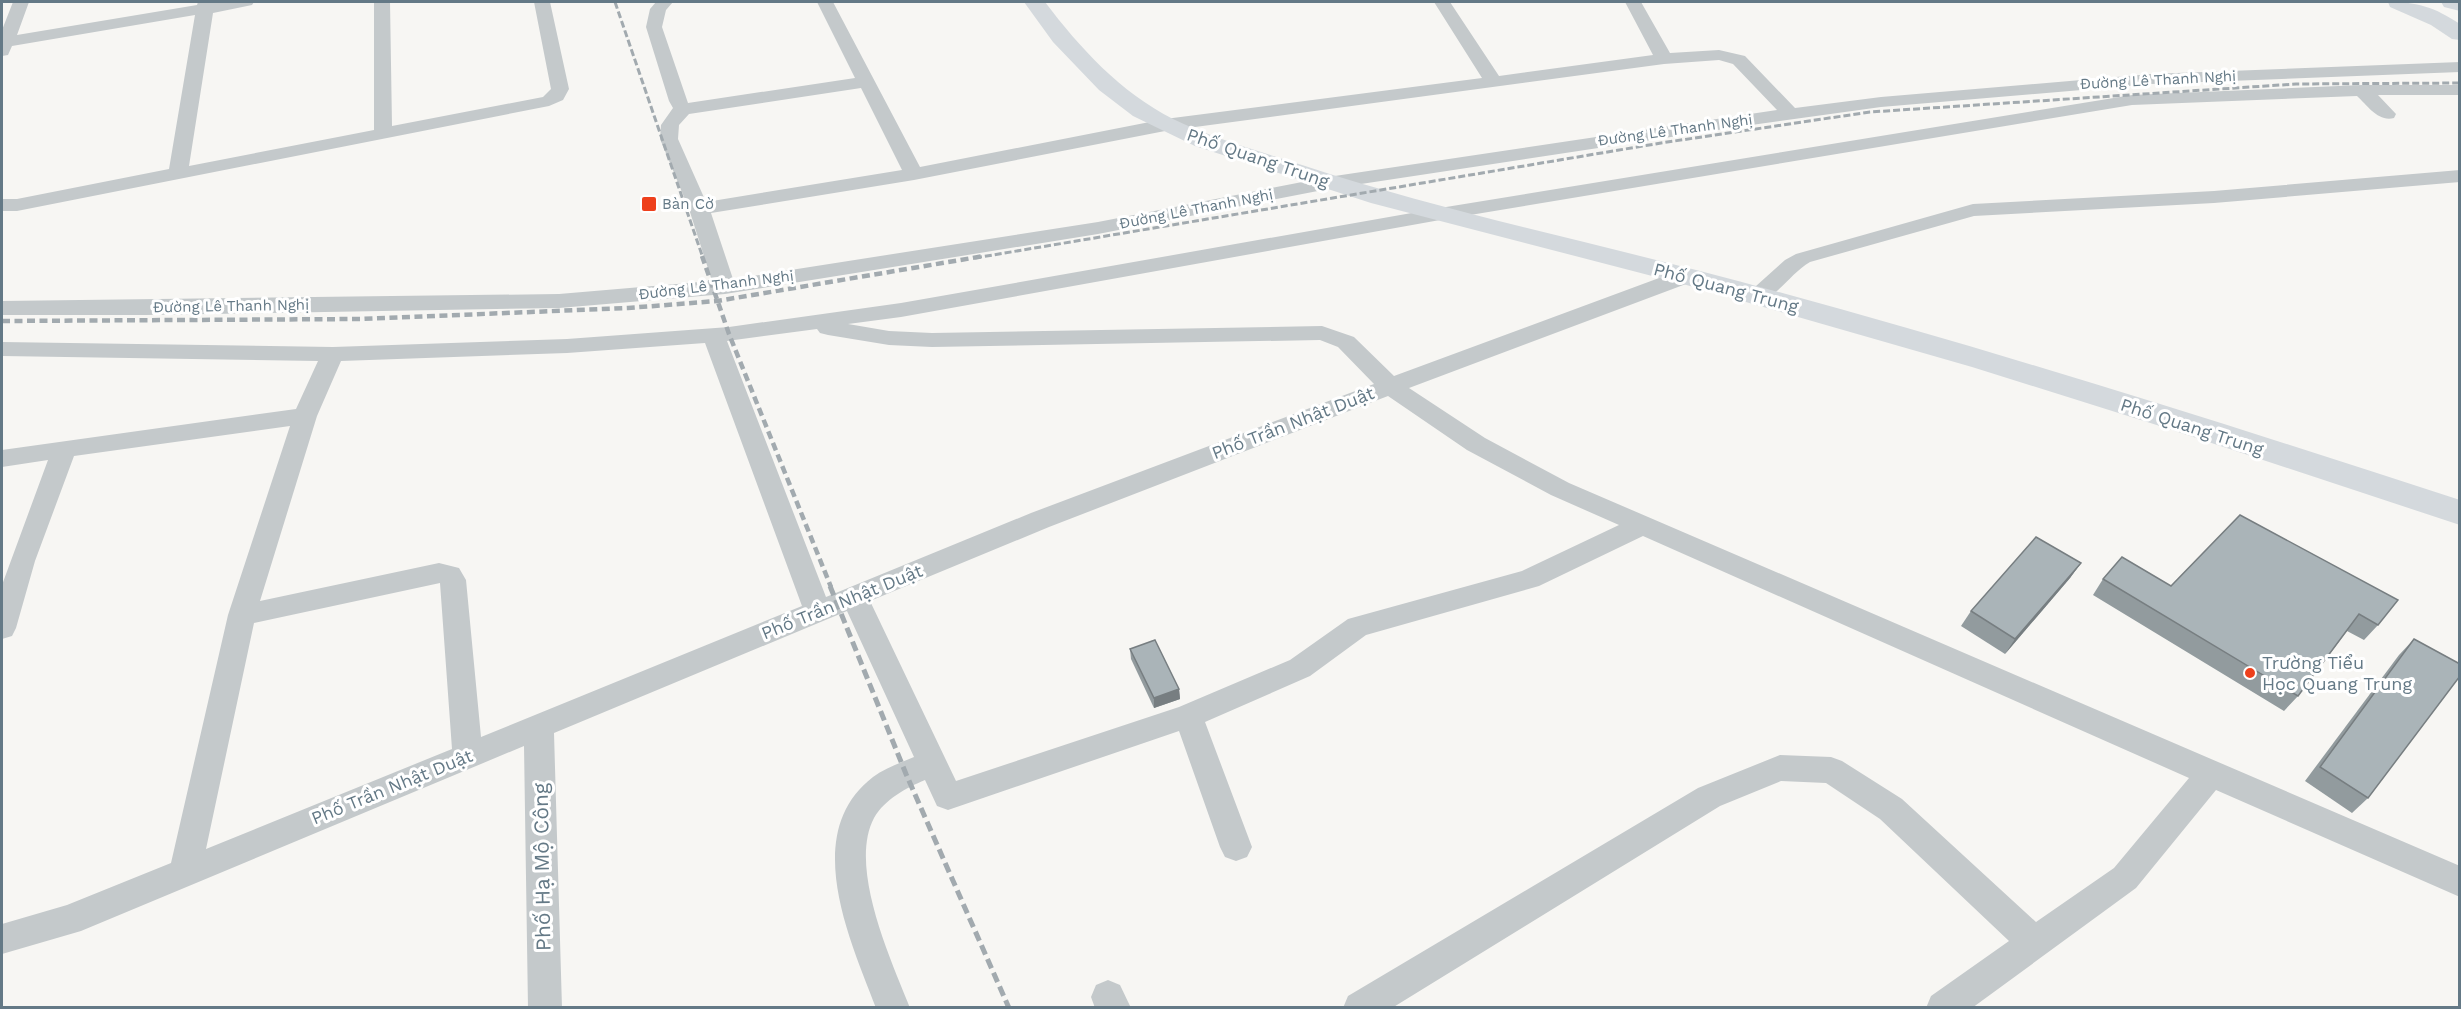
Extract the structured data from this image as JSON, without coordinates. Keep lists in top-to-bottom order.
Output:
{
  "streets": {
    "main road": ["Phố Quang Trung"],
    "street": ["Đường Lê Thanh Nghị", "Phố Trần Nhật Duật", "Phố Hạ Mộ Công"]
  },
  "crossings": [
    ["Đường Lê Thanh Nghị", "Phố Quang Trung"],
    ["Phố Quang Trung", "Phố Trần Nhật Duật"],
    ["Phố Trần Nhật Duật", "Phố Hạ Mộ Công"]
  ],
  "places": {
    "transit": ["Bàn Cờ"],
    "other": ["Trường Tiểu Học Quang Trung"]
  }
}
